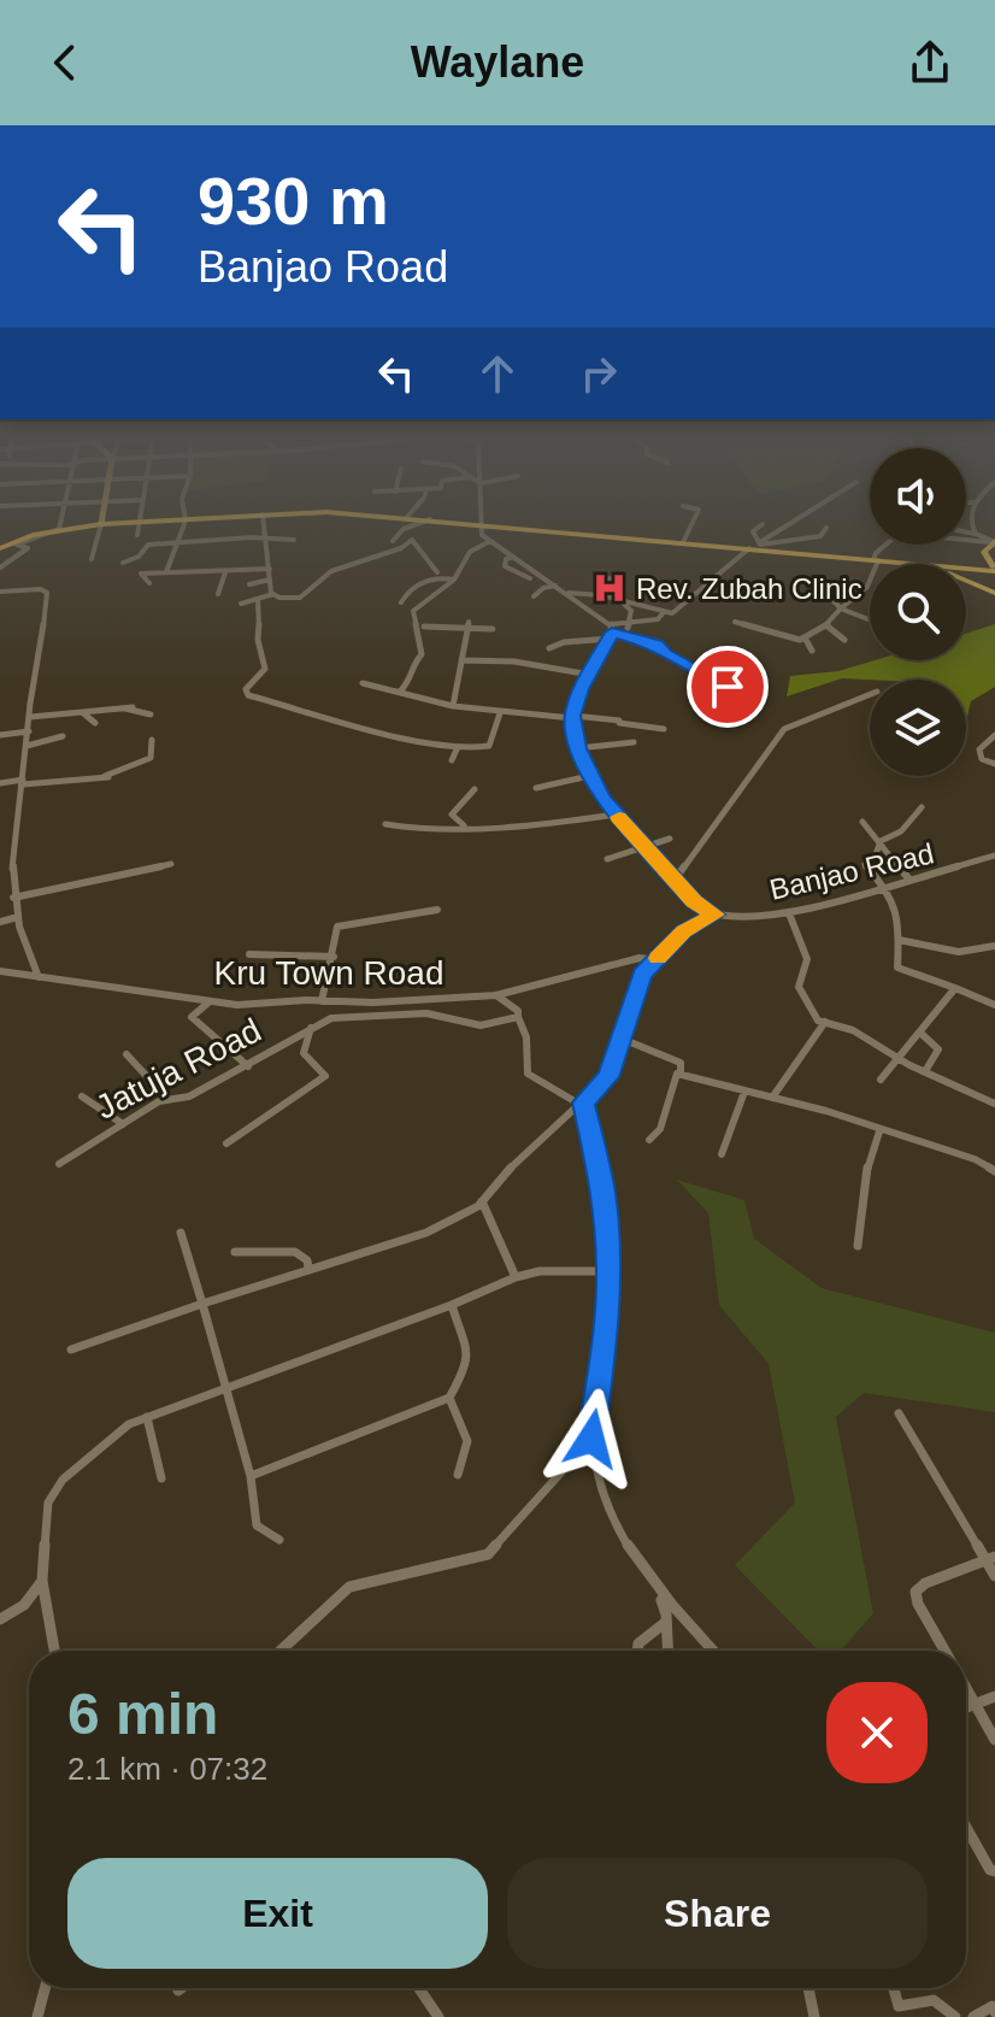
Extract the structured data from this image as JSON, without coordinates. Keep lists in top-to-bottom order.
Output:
{
  "streets": {
    "street": ["Banjao Road", "Kru Town Road", "Jatuja Road"]
  },
  "places": {
    "hospital": ["Rev. Zubah Clinic"]
  },
  "page": {
    "header": "Waylane",
    "turn": ["930 m", "Banjao Road"],
    "heading": ["6 min", "2.1 km · 07:32"],
    "buttons": ["Exit", "Share"]
  }
}
